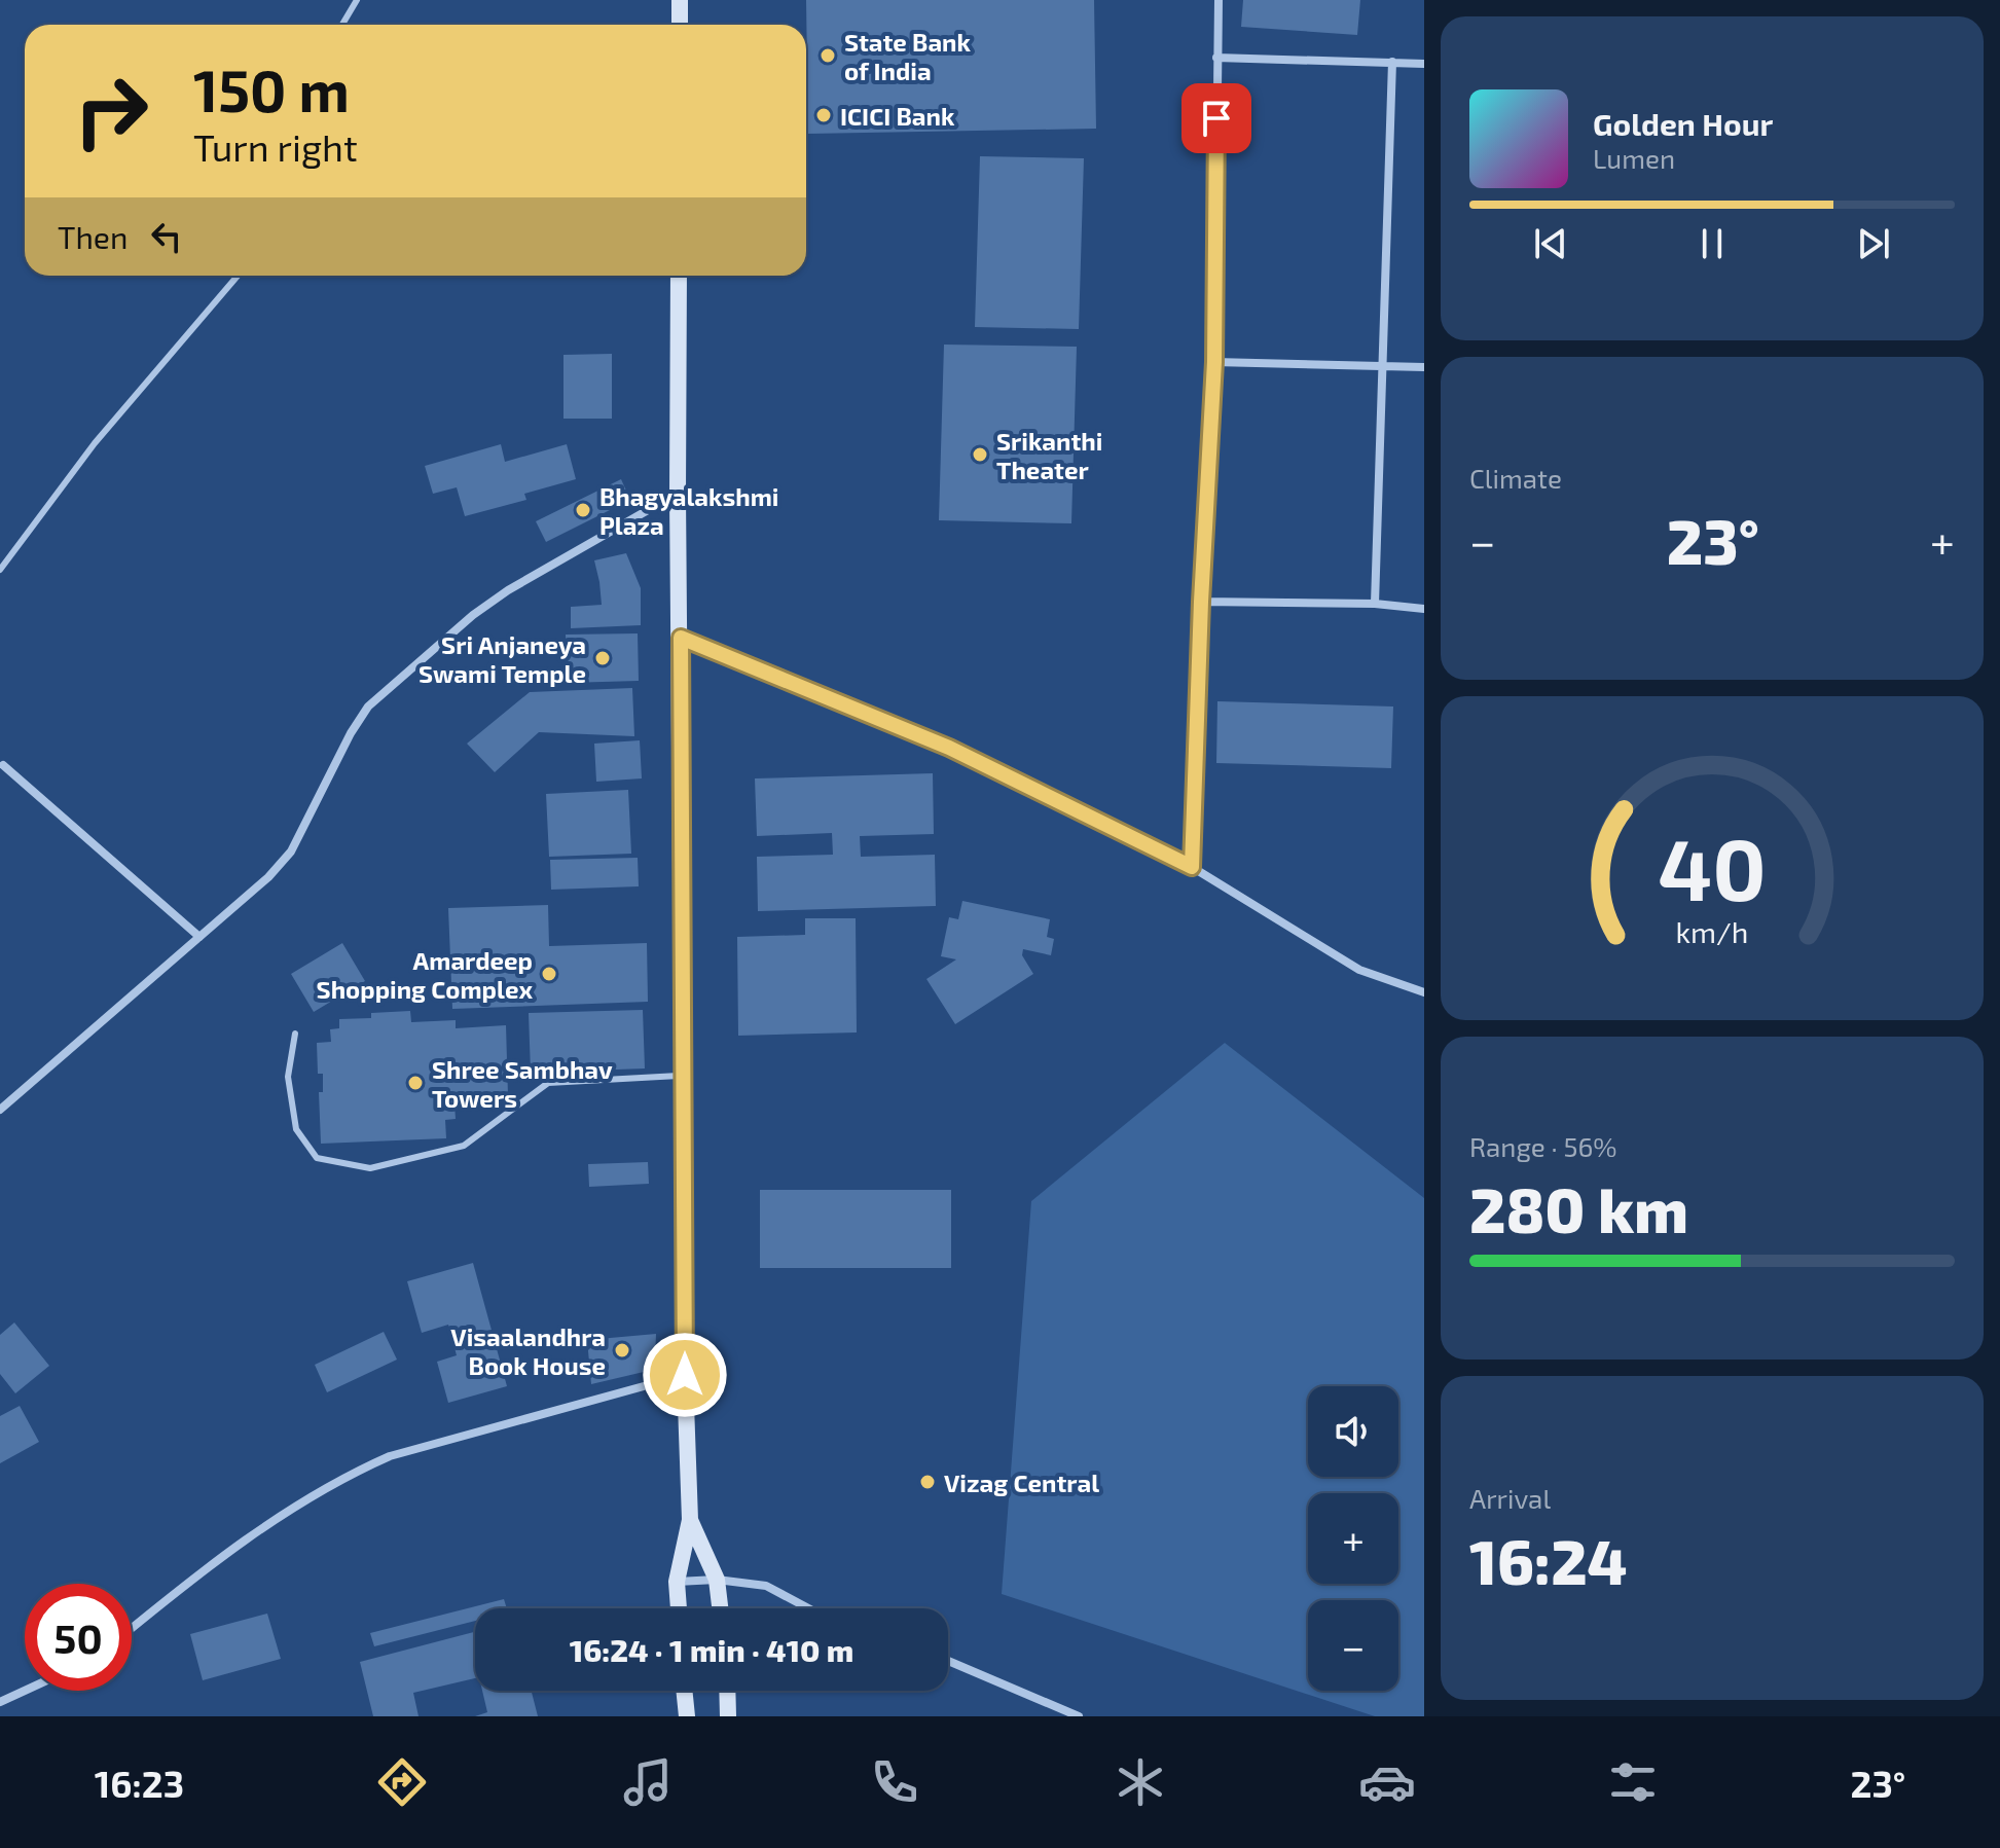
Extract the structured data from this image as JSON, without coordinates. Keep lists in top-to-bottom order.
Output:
{
  "places": [
    "State Bank of India",
    "ICICI Bank",
    "Srikanthi Theater",
    "Bhagyalakshmi Plaza",
    "Sri Anjaneya Swami Temple",
    "Amardeep Shopping Complex",
    "Shree Sambhav Towers",
    "Visaalandhra Book House",
    "Vizag Central"
  ],
  "page": {
    "turn": ["150 m", "Turn right"],
    "song": ["Golden Hour", "Lumen"],
    "then": "Then",
    "tile": [
      "Climate",
      ["Range · 56%", "280 km"],
      ["Arrival", "16:24"]
    ],
    "heat": ["−", "23°", "+"],
    "map_buttons": ["+", "−"],
    "limit": "50",
    "trip": "16:24 · 1 min · 410 m",
    "tabs": ["16:23", "23°"],
    "gauge": ["40", "km/h"]
  }
}
